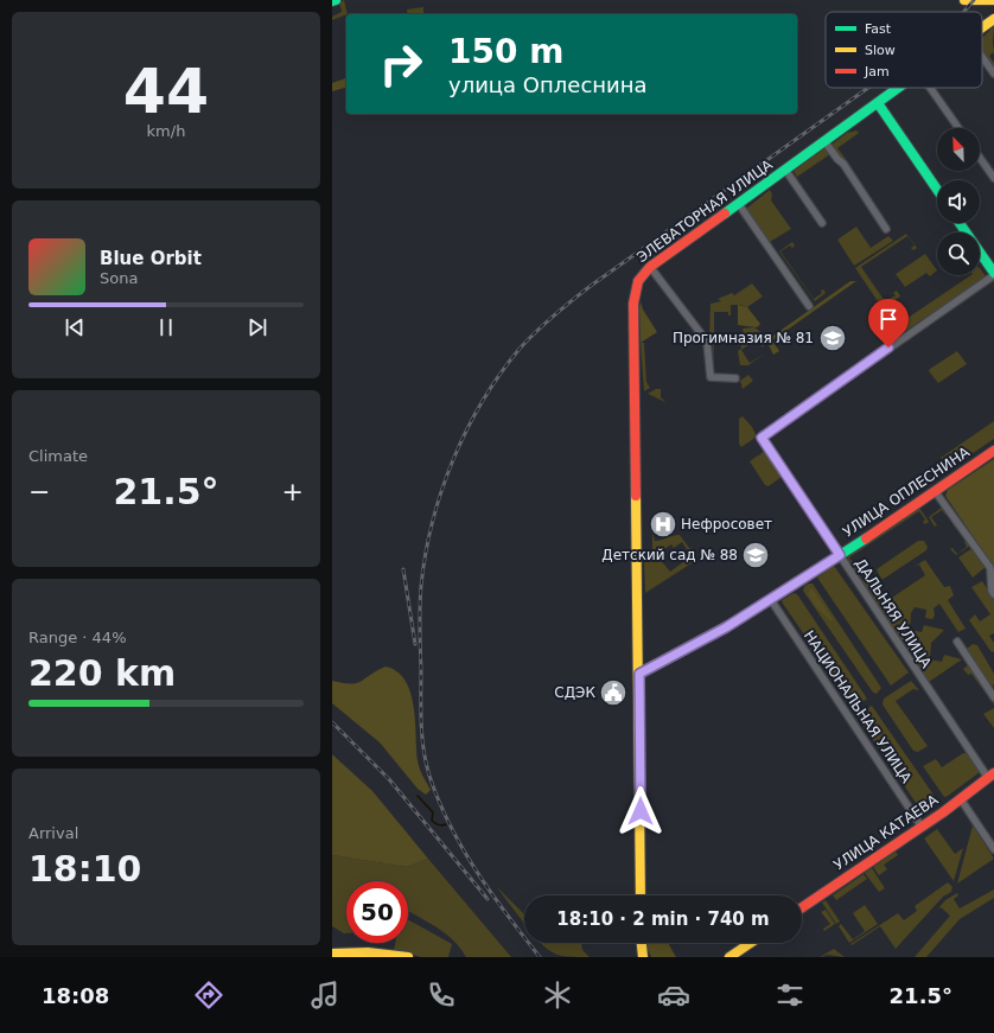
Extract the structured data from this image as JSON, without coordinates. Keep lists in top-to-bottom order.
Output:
{
  "streets": {
    "main road": ["ЭЛЕВАТОРНАЯ УЛИЦА", "УЛИЦА ОПЛЕСНИНА", "УЛИЦА КАТАЕВА"],
    "street": ["ДАЛЬНЯЯ УЛИЦА", "НАЦИОНАЛЬНАЯ УЛИЦА"]
  },
  "crossings": [
    ["ЭЛЕВАТОРНАЯ УЛИЦА", "УЛИЦА ОПЛЕСНИНА"],
    ["УЛИЦА ОПЛЕСНИНА", "ДАЛЬНЯЯ УЛИЦА"],
    ["УЛИЦА ОПЛЕСНИНА", "НАЦИОНАЛЬНАЯ УЛИЦА"],
    ["ДАЛЬНЯЯ УЛИЦА", "УЛИЦА КАТАЕВА"],
    ["НАЦИОНАЛЬНАЯ УЛИЦА", "УЛИЦА КАТАЕВА"]
  ],
  "places": {
    "school or university": ["Прогимназия № 81", "Детский сад № 88"],
    "hospital": ["Нефросовет"],
    "public building": ["СДЭК"]
  },
  "legend": ["Fast", "Slow", "Jam"],
  "north": "top left",
  "page": {
    "tile": [
      ["44", "km/h"],
      "Climate",
      ["Range · 44%", "220 km"],
      ["Arrival", "18:10"]
    ],
    "turn": ["150 m", "улица Оплеснина"],
    "song": ["Blue Orbit", "Sona"],
    "heat": ["−", "21.5°", "+"],
    "limit": "50",
    "trip": "18:10 · 2 min · 740 m",
    "tabs": ["18:08", "21.5°"]
  }
}
